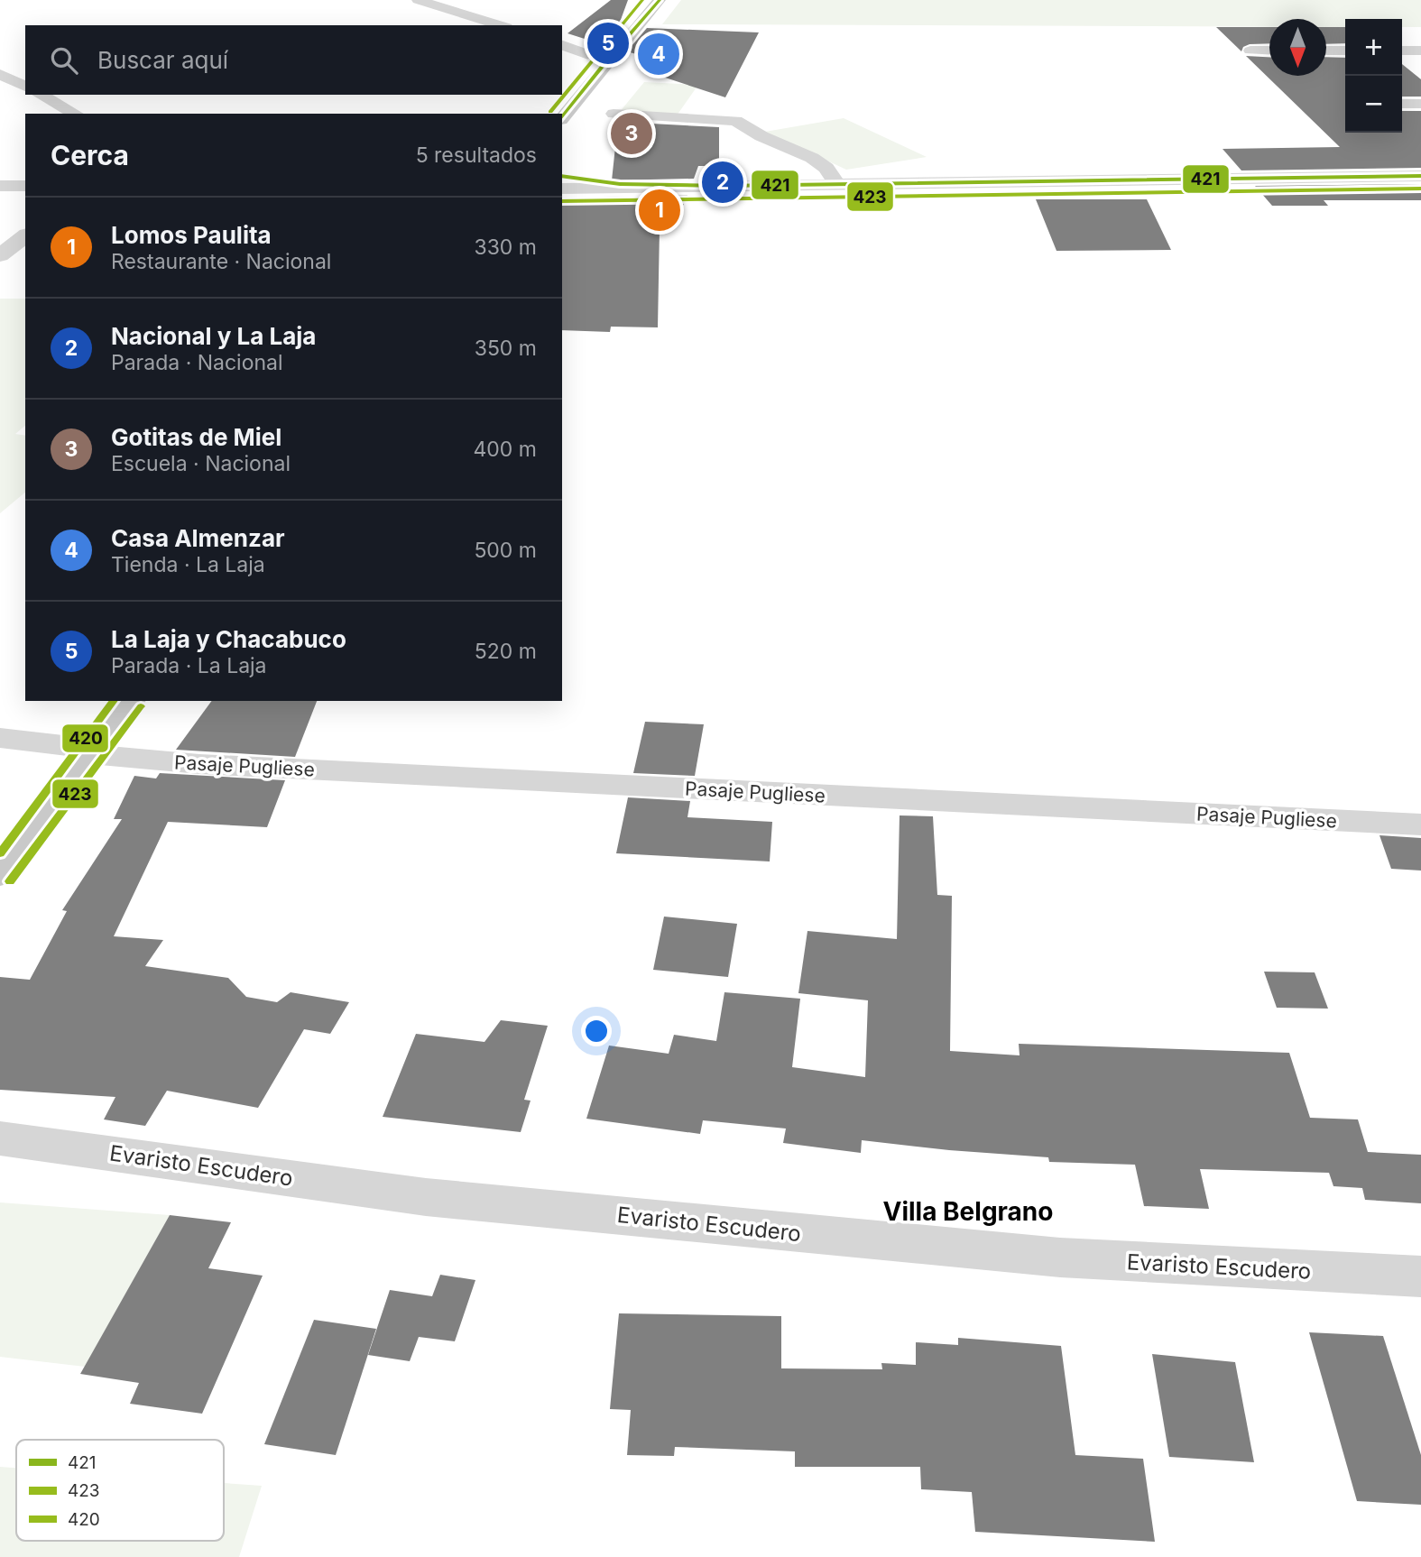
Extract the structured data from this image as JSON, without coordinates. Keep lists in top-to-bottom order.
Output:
{
  "streets": {
    "street": ["Pasaje Pugliese", "Evaristo Escudero"]
  },
  "districts": ["Villa Belgrano"],
  "lines": ["transit line 421", "transit line 420", "transit line 423"],
  "legend": ["421", "423", "420"],
  "north": "bottom",
  "page": {
    "map_buttons": ["+", "−"],
    "pins": [
      "5",
      "4",
      "3",
      "2",
      "1"
    ],
    "search": "Buscar aquí",
    "heading": ["Cerca", "5 resultados"],
    "list": [
      {
        "mark": "1",
        "name": "Lomos Paulita",
        "note": "Restaurante · Nacional",
        "value": "330 m"
      },
      {
        "mark": "2",
        "name": "Nacional y La Laja",
        "note": "Parada · Nacional",
        "value": "350 m"
      },
      {
        "mark": "3",
        "name": "Gotitas de Miel",
        "note": "Escuela · Nacional",
        "value": "400 m"
      },
      {
        "mark": "4",
        "name": "Casa Almenzar",
        "note": "Tienda · La Laja",
        "value": "500 m"
      },
      {
        "mark": "5",
        "name": "La Laja y Chacabuco",
        "note": "Parada · La Laja",
        "value": "520 m"
      }
    ]
  }
}
